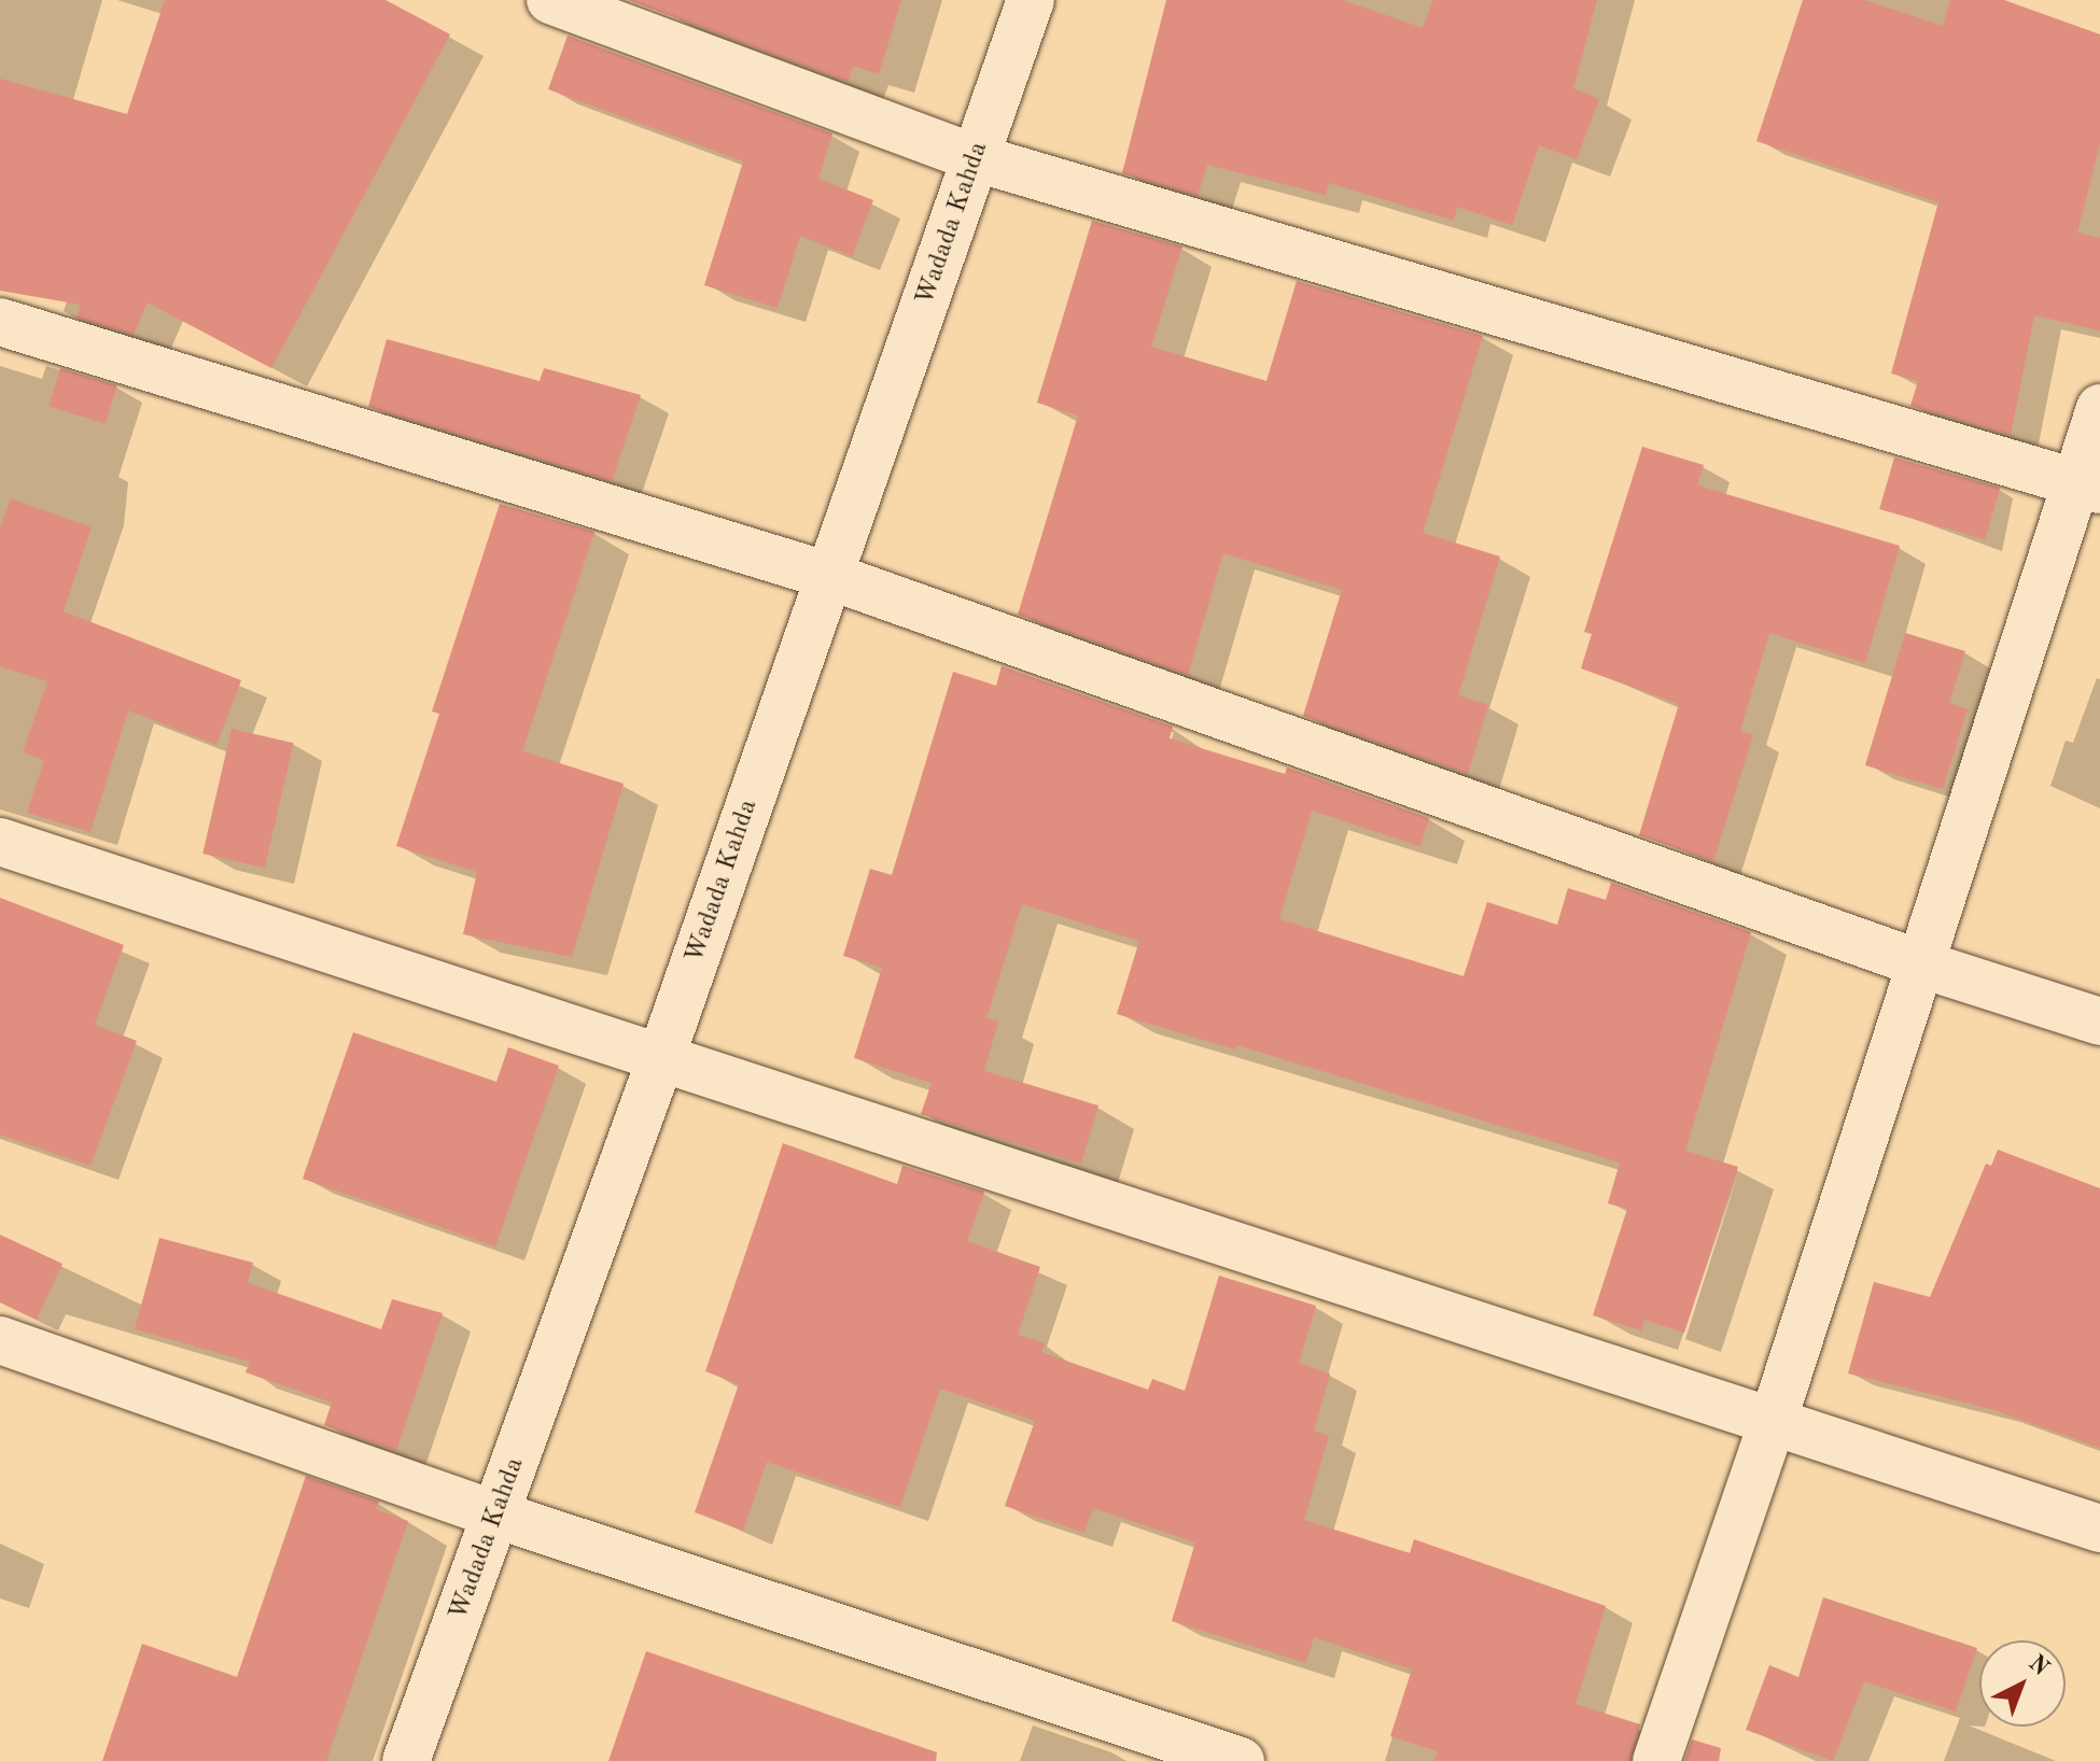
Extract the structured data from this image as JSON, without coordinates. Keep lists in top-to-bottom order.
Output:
{
  "streets": {
    "street": ["Wadada Kahda"]
  },
  "north": "top right"
}
